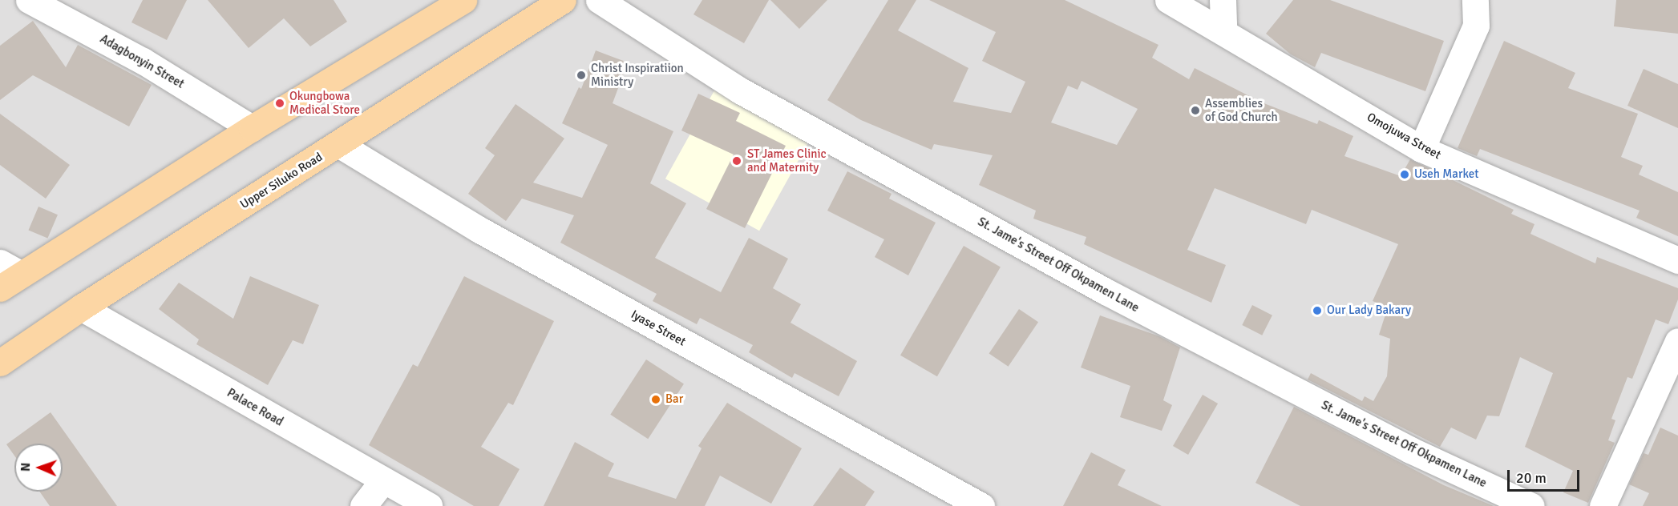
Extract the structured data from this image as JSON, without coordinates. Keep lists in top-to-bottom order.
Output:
{
  "streets": {
    "main road": ["Upper Siluko Road"],
    "street": [
      "Adagbonyin Street",
      "Omojuwa Street",
      "St. Jame's Street Off Okpamen Lane",
      "Iyase Street",
      "Palace Road"
    ]
  },
  "crossings": [
    ["Upper Siluko Road", "Iyase Street"],
    ["Upper Siluko Road", "Palace Road"]
  ],
  "places": [
    "Christ Inspiratiion Ministry",
    "Okungbowa Medical Store",
    "Assemblies of God Church",
    "ST James Clinic and Maternity",
    "Useh Market",
    "Our Lady Bakary",
    "Bar"
  ],
  "scale_bar": "20 m",
  "north": "left"
}
